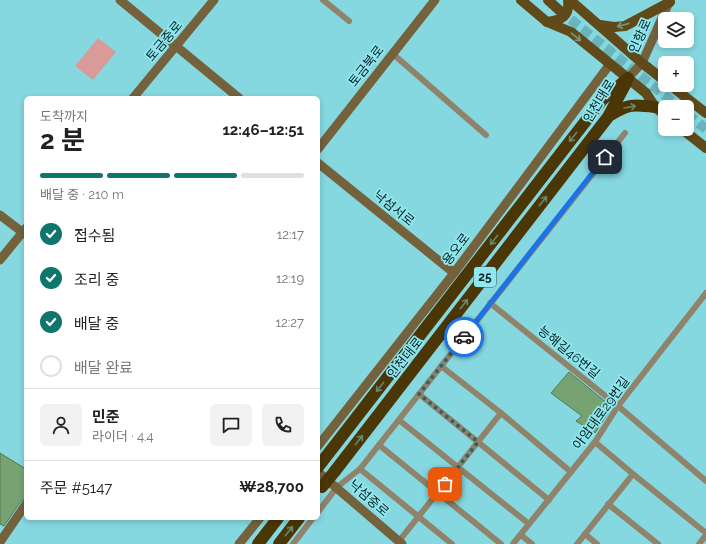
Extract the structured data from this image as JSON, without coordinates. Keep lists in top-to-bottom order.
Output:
{
  "streets": {
    "highway": ["인천대로", "25"],
    "street": [
      "인항로",
      "토금중로",
      "토금북로",
      "낙섬서로",
      "용오로",
      "능해길46번길",
      "아암대로29번길",
      "낙섬중로"
    ]
  },
  "crossings": [
    ["인항로", "인천대로"],
    ["인천대로", "낙섬중로"],
    ["낙섬서로", "용오로"],
    ["능해길46번길", "아암대로29번길"]
  ],
  "page": {
    "map_buttons": ["+", "−"],
    "heading": ["2 분", "도착까지", "12:46–12:51"],
    "panel": [
      "민준",
      "라이더 · 4.4",
      "주문 #5147",
      "₩28,700"
    ],
    "bar": "배달 중 · 210 m",
    "list": [
      ["접수됨", "12:17"],
      ["조리 중", "12:19"],
      ["배달 중", "12:27"],
      "배달 완료"
    ]
  }
}
